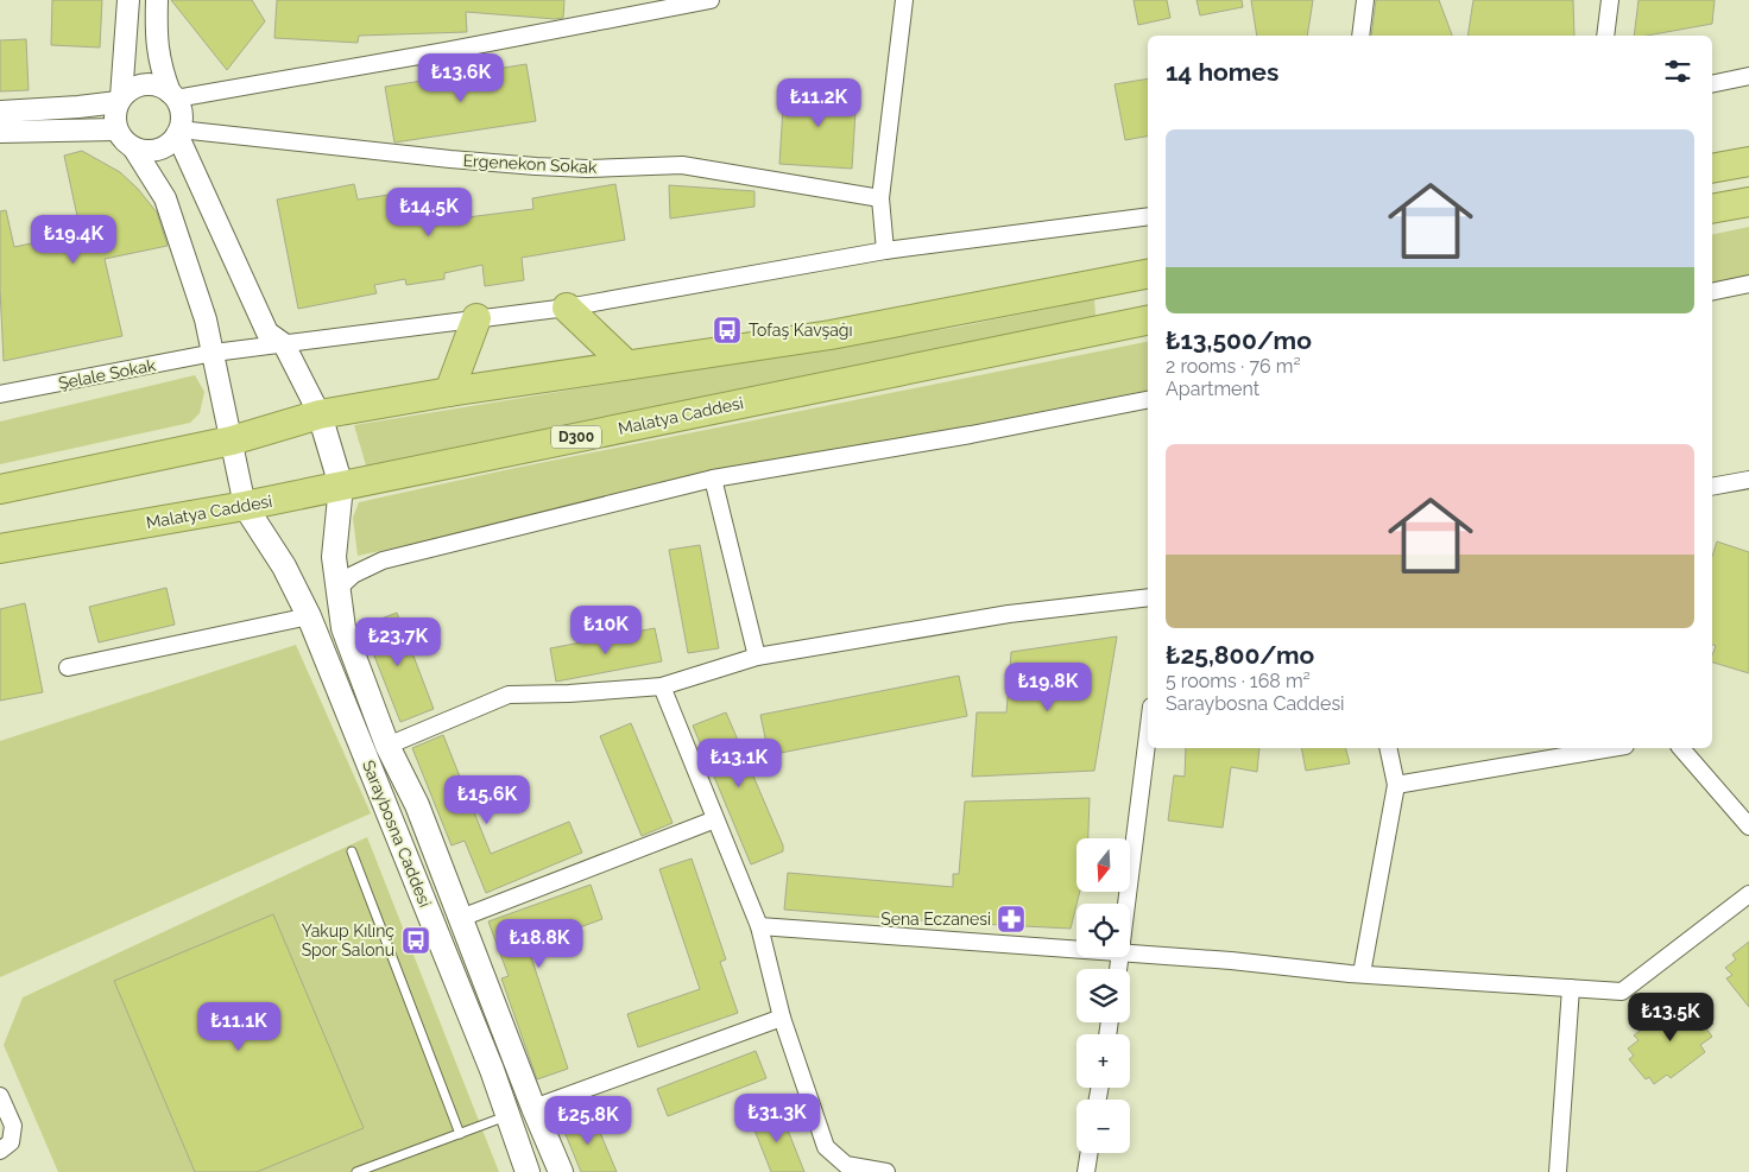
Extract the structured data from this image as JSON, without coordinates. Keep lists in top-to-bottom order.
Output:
{
  "streets": {
    "highway": ["Malatya Caddesi", "D300"],
    "main road": ["Saraybosna Caddesi"],
    "street": ["Ergenekon Sokak", "Şelale Sokak"]
  },
  "crossings": [
    ["Malatya Caddesi", "Saraybosna Caddesi"]
  ],
  "places": {
    "bus stop": ["Tofaş Kavşağı", "Yakup Kılınç Spor Salonu"],
    "pharmacy": ["Sena Eczanesi"]
  },
  "north": "bottom",
  "page": {
    "heading": "14 homes",
    "price": [
      "₺13.6K",
      "₺11.2K",
      "₺14.5K",
      "₺19.4K",
      "₺10K",
      "₺23.7K",
      "₺19.8K",
      "₺13.1K",
      "₺15.6K",
      "₺18.8K",
      "₺13.5K",
      "₺11.1K",
      "₺31.3K",
      "₺25.8K"
    ],
    "list": [
      {
        "name": "₺13,500/mo",
        "note": "2 rooms · 76 m² · Apartment"
      },
      {
        "name": "₺25,800/mo",
        "note": "5 rooms · 168 m² · Saraybosna Caddesi"
      }
    ],
    "map_buttons": ["+", "−"]
  }
}
